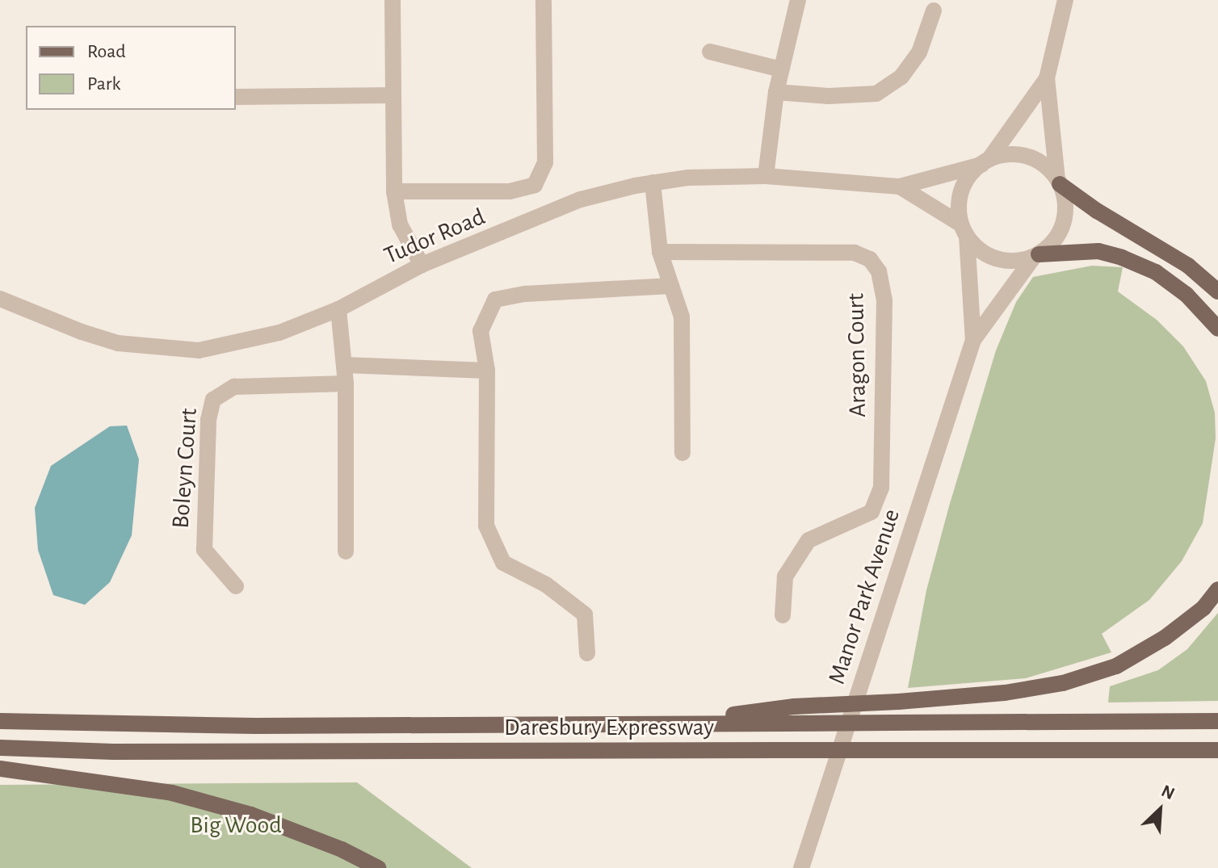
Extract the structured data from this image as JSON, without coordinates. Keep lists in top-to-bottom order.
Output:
{
  "streets": {
    "main road": ["Daresbury Expressway"],
    "street": [
      "Tudor Road",
      "Aragon Court",
      "Boleyn Court",
      "Manor Park Avenue"
    ]
  },
  "crossings": [
    ["Tudor Road", "Manor Park Avenue"]
  ],
  "parks": ["Big Wood"],
  "legend": ["Road", "Park"],
  "north": "top right"
}
